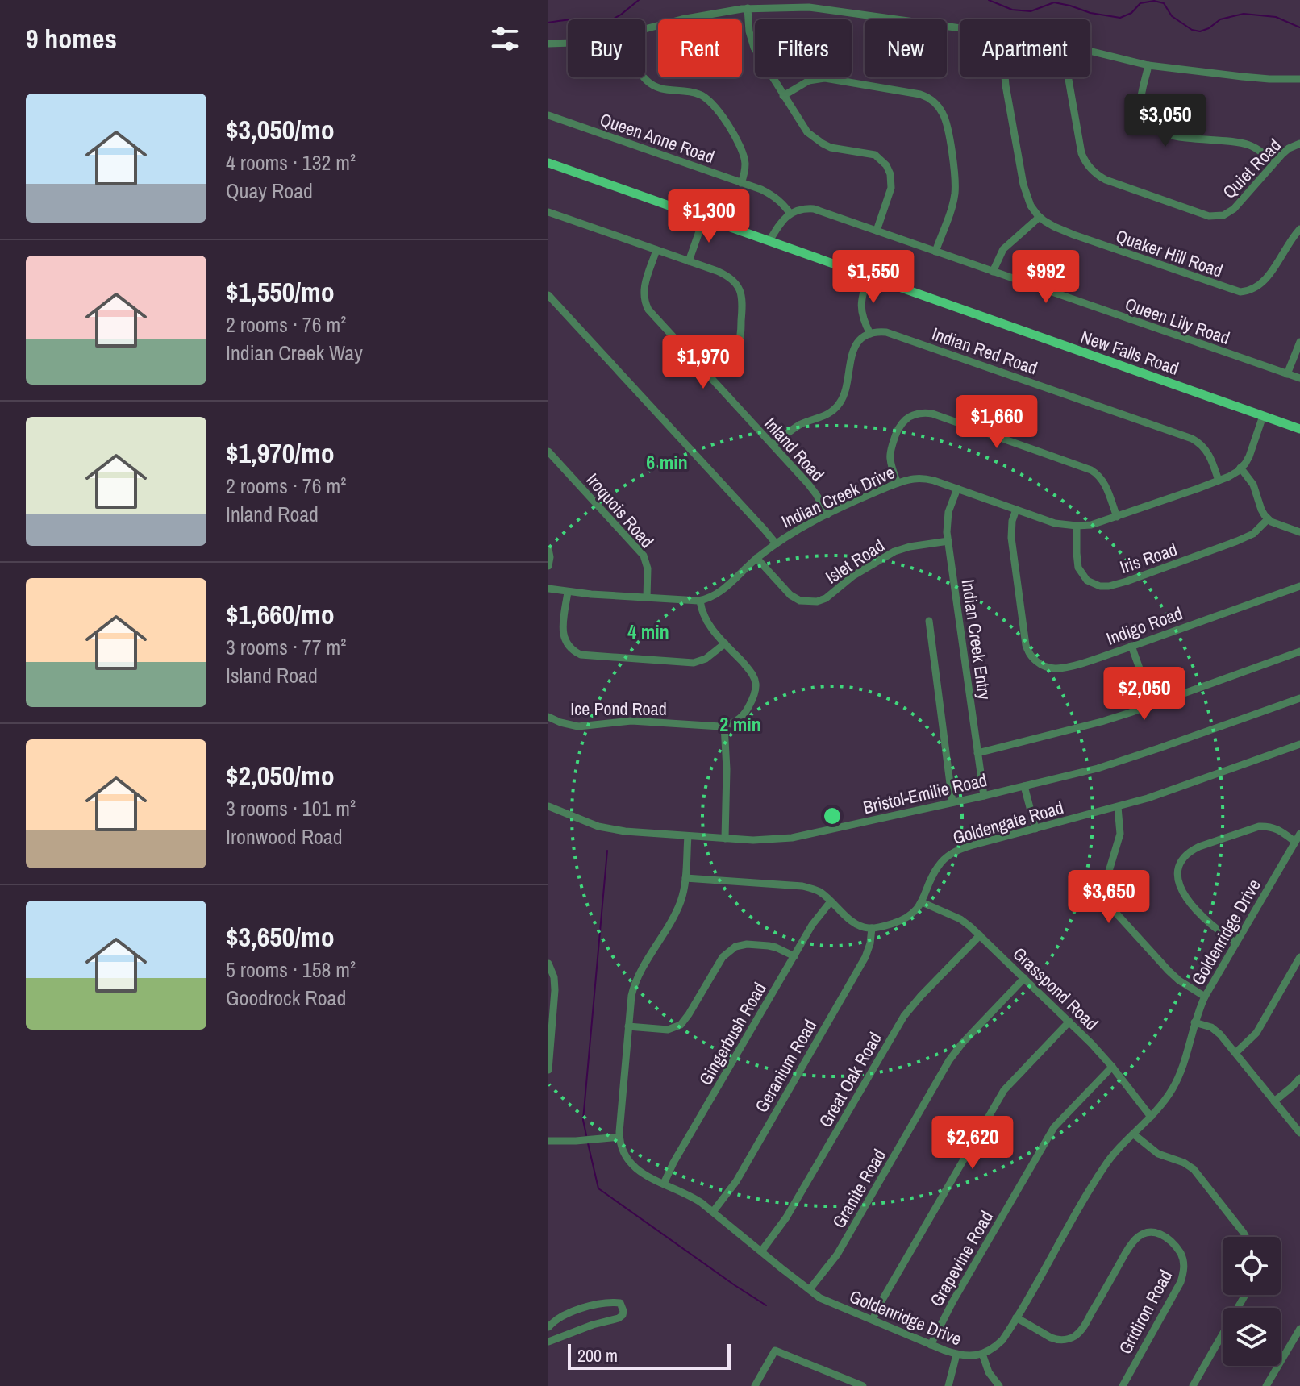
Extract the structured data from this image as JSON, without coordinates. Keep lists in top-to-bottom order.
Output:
{
  "streets": {
    "main road": ["New Falls Road"],
    "street": [
      "Queen Anne Road",
      "Quiet Road",
      "Quaker Hill Road",
      "Queen Lily Road",
      "Indian Red Road",
      "Inland Road",
      "Indian Creek Drive",
      "Iroquois Road",
      "Iris Road",
      "Islet Road",
      "Indigo Road",
      "Indian Creek Entry",
      "Ice Pond Road",
      "Bristol-Emilie Road",
      "Goldengate Road",
      "Goldenridge Drive",
      "Grasspond Road",
      "Gingerbush Road",
      "Geranium Road",
      "Great Oak Road",
      "Granite Road",
      "Grapevine Road",
      "Gridiron Road"
    ]
  },
  "crossings": [
    ["Queen Anne Road", "Queen Lily Road"],
    ["Indian Red Road", "Indian Creek Drive"],
    ["Inland Road", "Indian Creek Drive"],
    ["Indian Creek Drive", "Iris Road"],
    ["Indian Creek Drive", "Islet Road"],
    ["Indian Creek Drive", "Indigo Road"],
    ["Indian Creek Drive", "Indian Creek Entry"],
    ["Islet Road", "Indian Creek Entry"],
    ["Indian Creek Entry", "Bristol-Emilie Road"],
    ["Bristol-Emilie Road", "Goldenridge Drive"],
    ["Goldengate Road", "Grasspond Road"],
    ["Goldengate Road", "Geranium Road"],
    ["Goldenridge Drive", "Grasspond Road"],
    ["Goldenridge Drive", "Gingerbush Road"],
    ["Goldenridge Drive", "Geranium Road"],
    ["Goldenridge Drive", "Great Oak Road"],
    ["Goldenridge Drive", "Granite Road"],
    ["Goldenridge Drive", "Grapevine Road"],
    ["Goldenridge Drive", "Gridiron Road"],
    ["Grasspond Road", "Great Oak Road"],
    ["Grasspond Road", "Granite Road"],
    ["Grasspond Road", "Grapevine Road"]
  ],
  "scale_bar": "200 m",
  "page": {
    "heading": "9 homes",
    "chip": [
      "Buy",
      "Rent",
      "Filters",
      "New",
      "Apartment"
    ],
    "list": [
      {
        "name": "$3,050/mo",
        "note": "4 rooms · 132 m² · Quay Road"
      },
      {
        "name": "$1,550/mo",
        "note": "2 rooms · 76 m² · Indian Creek Way"
      },
      {
        "name": "$1,970/mo",
        "note": "2 rooms · 76 m² · Inland Road"
      },
      {
        "name": "$1,660/mo",
        "note": "3 rooms · 77 m² · Island Road"
      },
      {
        "name": "$2,050/mo",
        "note": "3 rooms · 101 m² · Ironwood Road"
      },
      {
        "name": "$3,650/mo",
        "note": "5 rooms · 158 m² · Goodrock Road"
      }
    ],
    "price": [
      "$3,050",
      "$1,300",
      "$1,550",
      "$992",
      "$1,970",
      "$1,660",
      "$2,050",
      "$3,650",
      "$2,620"
    ],
    "scale": "200 m"
  },
  "rings": ["6 min", "4 min", "2 min"]
}
